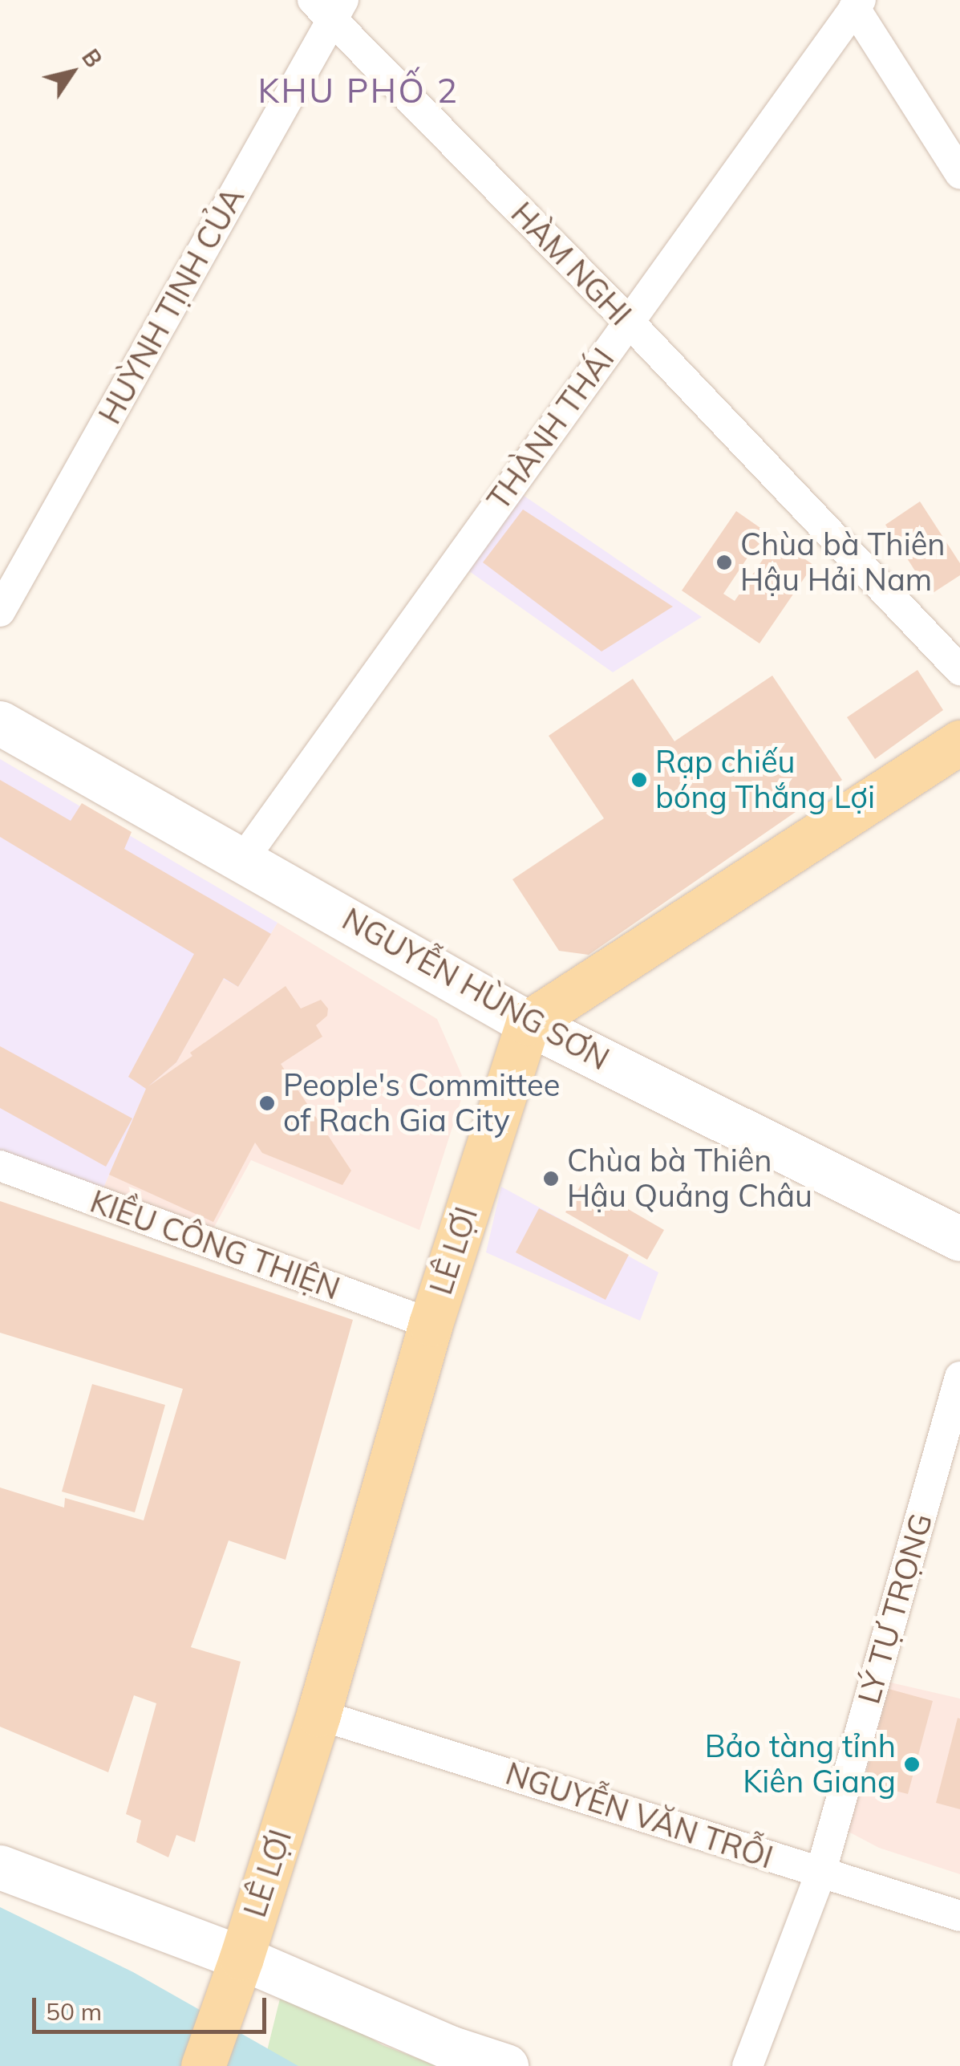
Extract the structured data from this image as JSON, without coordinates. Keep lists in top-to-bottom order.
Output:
{
  "streets": {
    "main road": ["LÊ LỢI"],
    "street": [
      "HÀM NGHI",
      "HUỲNH TỊNH CỦA",
      "THÀNH THÁI",
      "NGUYỄN HÙNG SƠN",
      "KIỀU CÔNG THIỆN",
      "LÝ TỰ TRỌNG",
      "NGUYỄN VĂN TRỖI"
    ]
  },
  "crossings": [
    ["HÀM NGHI", "HUỲNH TỊNH CỦA"],
    ["HÀM NGHI", "THÀNH THÁI"],
    ["THÀNH THÁI", "NGUYỄN HÙNG SƠN"],
    ["NGUYỄN HÙNG SƠN", "LÊ LỢI"],
    ["KIỀU CÔNG THIỆN", "LÊ LỢI"],
    ["LÊ LỢI", "NGUYỄN VĂN TRỖI"],
    ["LÝ TỰ TRỌNG", "NGUYỄN VĂN TRỖI"]
  ],
  "districts": ["KHU PHỐ 2"],
  "places": [
    "Chùa bà Thiên Hậu Hải Nam",
    "Rạp chiếu bóng Thắng Lợi",
    "People's Committee of Rach Gia City",
    "Chùa bà Thiên Hậu Quảng Châu",
    "Bảo tàng tỉnh Kiên Giang"
  ],
  "scale_bar": "50 m",
  "north": "top right"
}
